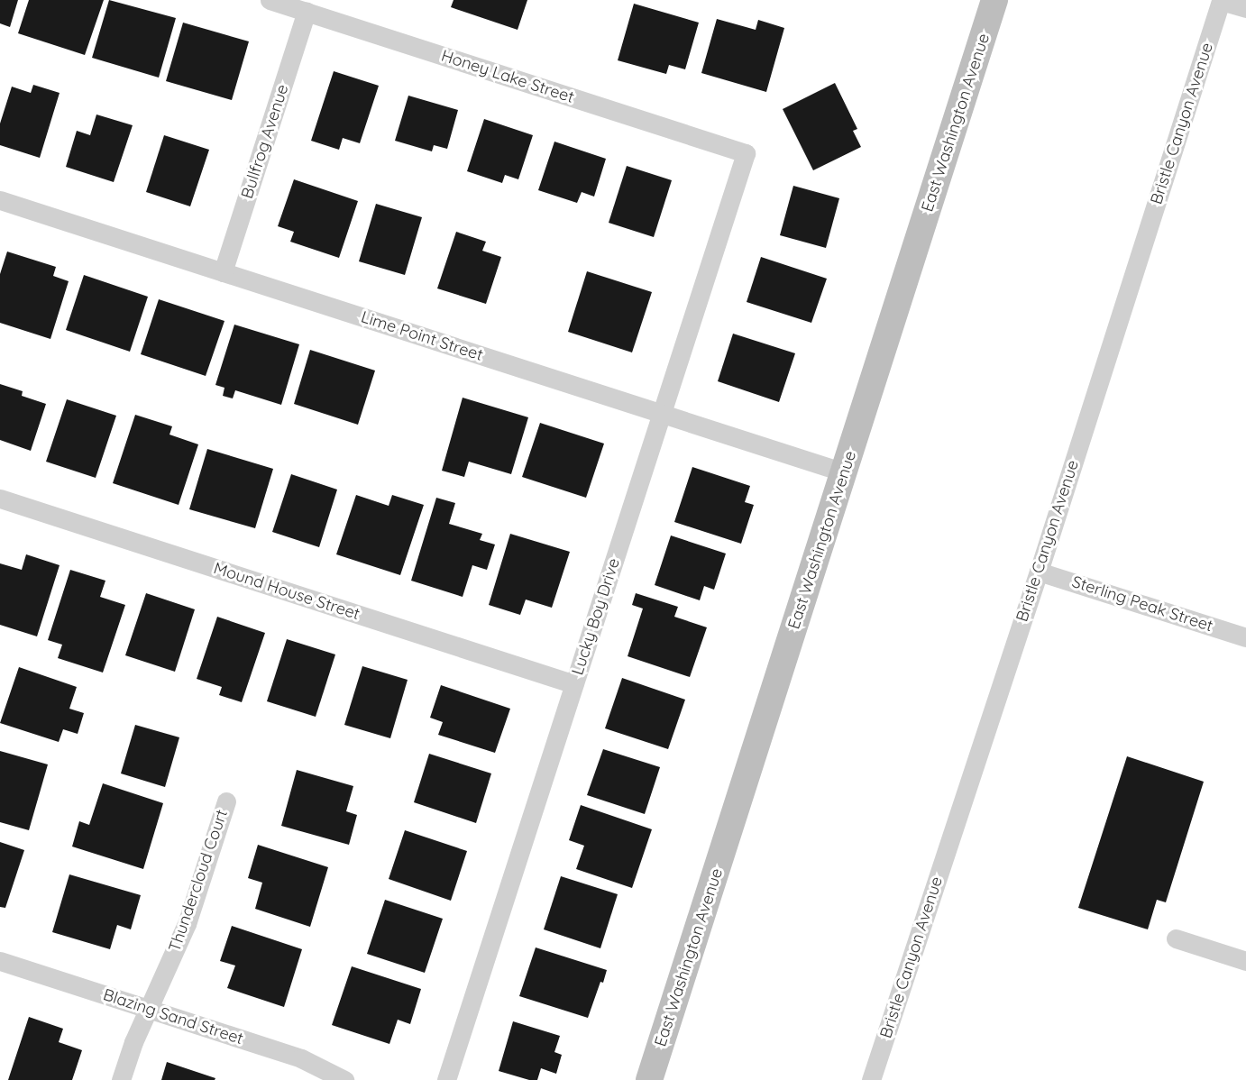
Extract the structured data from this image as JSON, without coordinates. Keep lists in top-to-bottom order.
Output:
{
  "streets": {
    "main road": ["East Washington Avenue"],
    "street": [
      "Honey Lake Street",
      "Bristle Canyon Avenue",
      "Bullfrog Avenue",
      "Lime Point Street",
      "Mound House Street",
      "Sterling Peak Street",
      "Lucky Boy Drive",
      "Thundercloud Court",
      "Blazing Sand Street"
    ]
  },
  "crossings": [
    ["Honey Lake Street", "Bullfrog Avenue"],
    ["Honey Lake Street", "Lucky Boy Drive"],
    ["East Washington Avenue", "Lime Point Street"],
    ["Bristle Canyon Avenue", "Sterling Peak Street"],
    ["Bullfrog Avenue", "Lime Point Street"],
    ["Lime Point Street", "Lucky Boy Drive"],
    ["Mound House Street", "Lucky Boy Drive"],
    ["Thundercloud Court", "Blazing Sand Street"]
  ]
}
